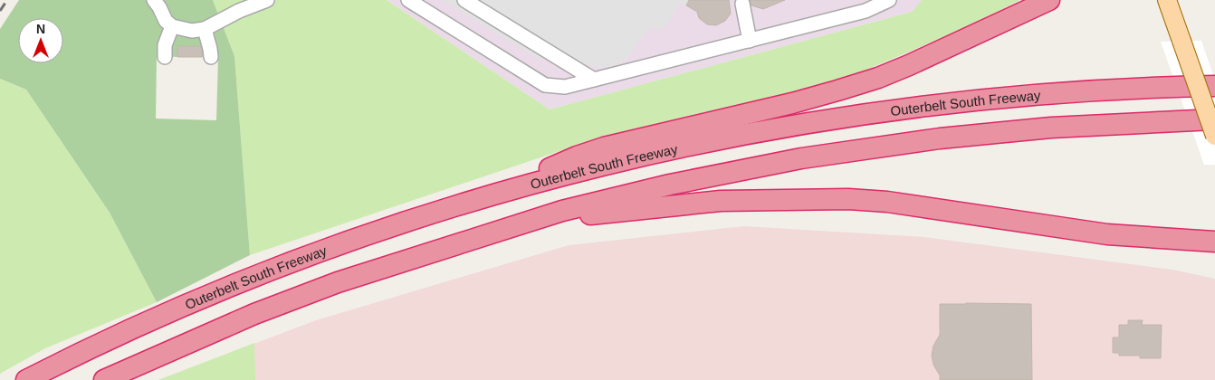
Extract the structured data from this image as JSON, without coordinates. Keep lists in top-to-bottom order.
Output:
{
  "streets": {
    "highway": ["Outerbelt South Freeway"]
  },
  "north": "top"
}
